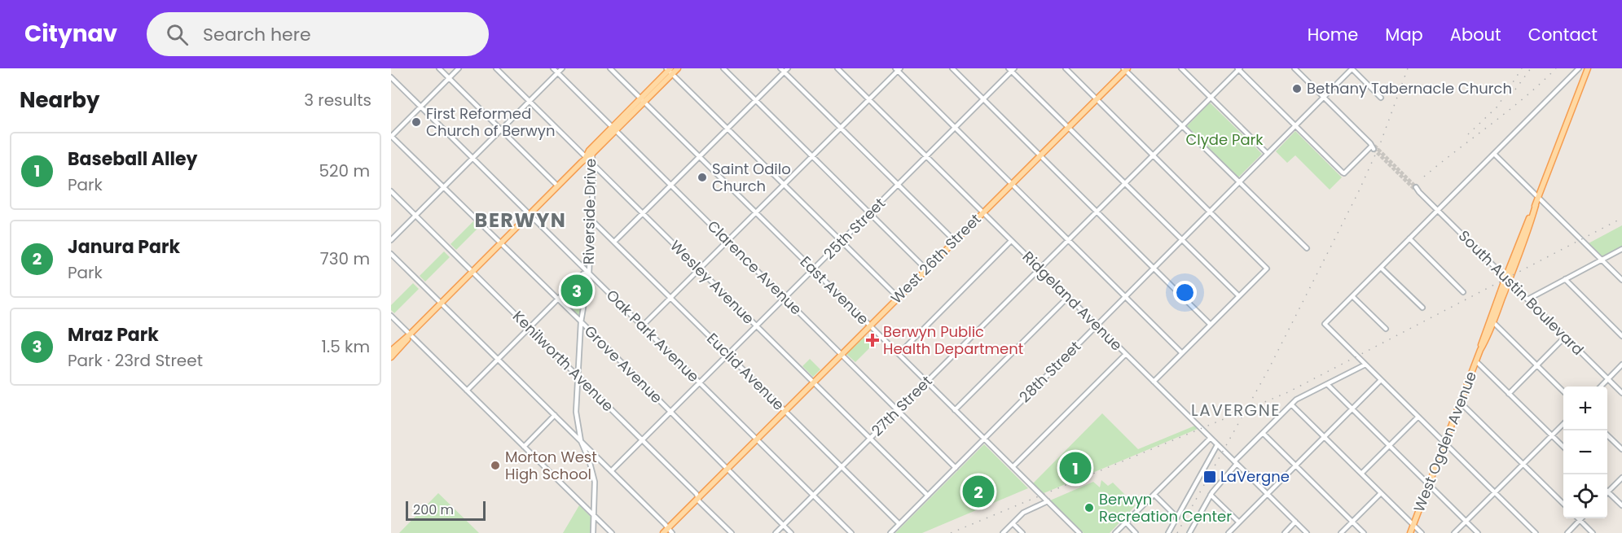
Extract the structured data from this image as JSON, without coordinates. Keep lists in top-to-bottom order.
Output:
{
  "streets": {
    "main road": ["West 26th Street", "West Ogden Avenue"],
    "street": [
      "Riverside Drive",
      "25th Street",
      "Clarence Avenue",
      "Wesley Avenue",
      "East Avenue",
      "South Austin Boulevard",
      "Ridgeland Avenue",
      "Oak Park Avenue",
      "Kenilworth Avenue",
      "Grove Avenue",
      "Euclid Avenue",
      "28th Street",
      "27th Street"
    ]
  },
  "crossings": [
    ["Riverside Drive", "Wesley Avenue"],
    ["Riverside Drive", "Oak Park Avenue"],
    ["Riverside Drive", "Kenilworth Avenue"],
    ["Riverside Drive", "Grove Avenue"],
    ["Riverside Drive", "Euclid Avenue"],
    ["25th Street", "Clarence Avenue"],
    ["25th Street", "Wesley Avenue"],
    ["25th Street", "East Avenue"],
    ["25th Street", "Ridgeland Avenue"],
    ["25th Street", "Oak Park Avenue"],
    ["25th Street", "Kenilworth Avenue"],
    ["25th Street", "Grove Avenue"],
    ["25th Street", "Euclid Avenue"],
    ["West 26th Street", "Clarence Avenue"],
    ["West 26th Street", "Wesley Avenue"],
    ["West 26th Street", "East Avenue"],
    ["West 26th Street", "Ridgeland Avenue"],
    ["West 26th Street", "Oak Park Avenue"],
    ["West 26th Street", "Kenilworth Avenue"],
    ["West 26th Street", "Grove Avenue"],
    ["West 26th Street", "Euclid Avenue"],
    ["Clarence Avenue", "28th Street"],
    ["Clarence Avenue", "27th Street"],
    ["Wesley Avenue", "28th Street"],
    ["Wesley Avenue", "27th Street"],
    ["East Avenue", "28th Street"],
    ["East Avenue", "27th Street"],
    ["South Austin Boulevard", "West Ogden Avenue"],
    ["Ridgeland Avenue", "28th Street"],
    ["Ridgeland Avenue", "27th Street"],
    ["Oak Park Avenue", "27th Street"],
    ["Grove Avenue", "27th Street"],
    ["Euclid Avenue", "28th Street"],
    ["Euclid Avenue", "27th Street"]
  ],
  "districts": ["BERWYN", "LAVERGNE"],
  "parks": ["Clyde Park"],
  "places": {
    "other": [
      "Bethany Tabernacle Church",
      "First Reformed Church of Berwyn",
      "Saint Odilo Church",
      "Morton West High School",
      "Berwyn Recreation Center"
    ],
    "health": ["Berwyn Public Health Department"],
    "transit": ["LaVergne"]
  },
  "scale_bar": "200 m",
  "page": {
    "header": "Citynav",
    "search": "Search here",
    "nav": [
      "Home",
      "Map",
      "About",
      "Contact"
    ],
    "heading": ["Nearby", "3 results"],
    "list": [
      {
        "mark": "1",
        "name": "Baseball Alley",
        "note": "Park",
        "value": "520 m"
      },
      {
        "mark": "2",
        "name": "Janura Park",
        "note": "Park",
        "value": "730 m"
      },
      {
        "mark": "3",
        "name": "Mraz Park",
        "note": "Park · 23rd Street",
        "value": "1.5 km"
      }
    ],
    "pins": ["3", "1", "2"],
    "map_buttons": ["+", "−"],
    "scale": "200 m"
  }
}
